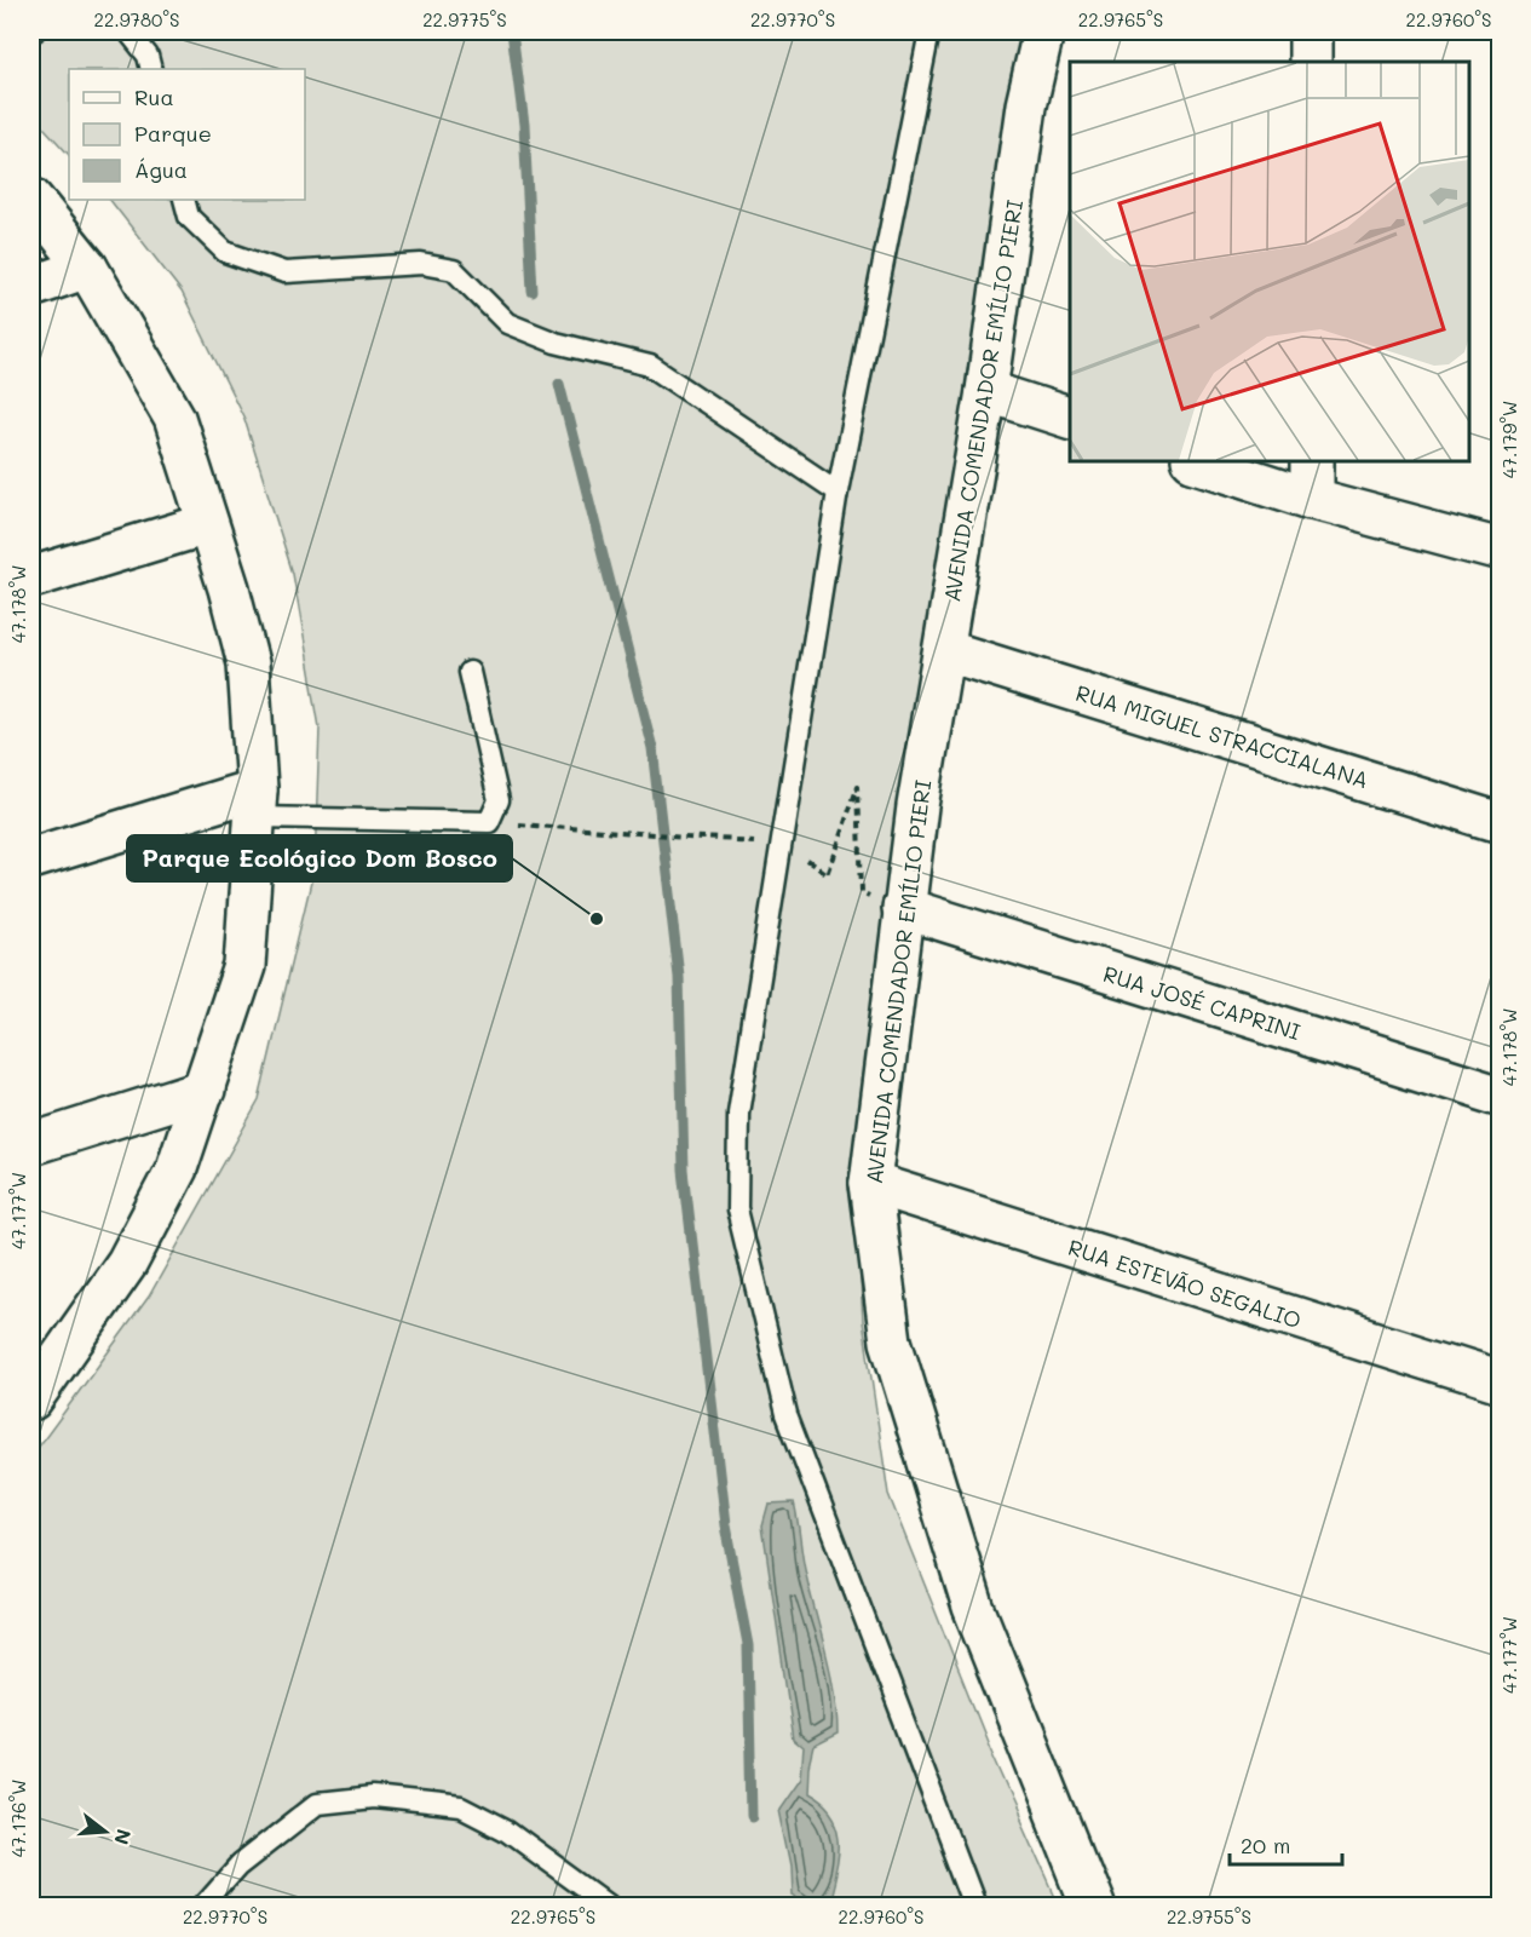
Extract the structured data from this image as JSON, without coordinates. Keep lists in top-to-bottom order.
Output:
{
  "streets": {
    "street": [
      "AVENIDA COMENDADOR EMÍLIO PIERI",
      "RUA MIGUEL STRACCIALANA",
      "RUA JOSÉ CAPRINI",
      "RUA ESTEVÃO SEGALIO"
    ]
  },
  "crossings": [
    ["AVENIDA COMENDADOR EMÍLIO PIERI", "RUA MIGUEL STRACCIALANA"],
    ["AVENIDA COMENDADOR EMÍLIO PIERI", "RUA JOSÉ CAPRINI"],
    ["AVENIDA COMENDADOR EMÍLIO PIERI", "RUA ESTEVÃO SEGALIO"]
  ],
  "places": ["Parque Ecológico Dom Bosco"],
  "legend": ["Rua", "Parque", "Água"],
  "scale_bar": "20 m",
  "north": "right",
  "coordinates": [
    "22.9780°S",
    "22.9775°S",
    "22.9770°S",
    "22.9765°S",
    "22.9760°S",
    "47.179°W",
    "47.178°W",
    "47.177°W",
    "47.176°W",
    "22.9755°S"
  ]
}
